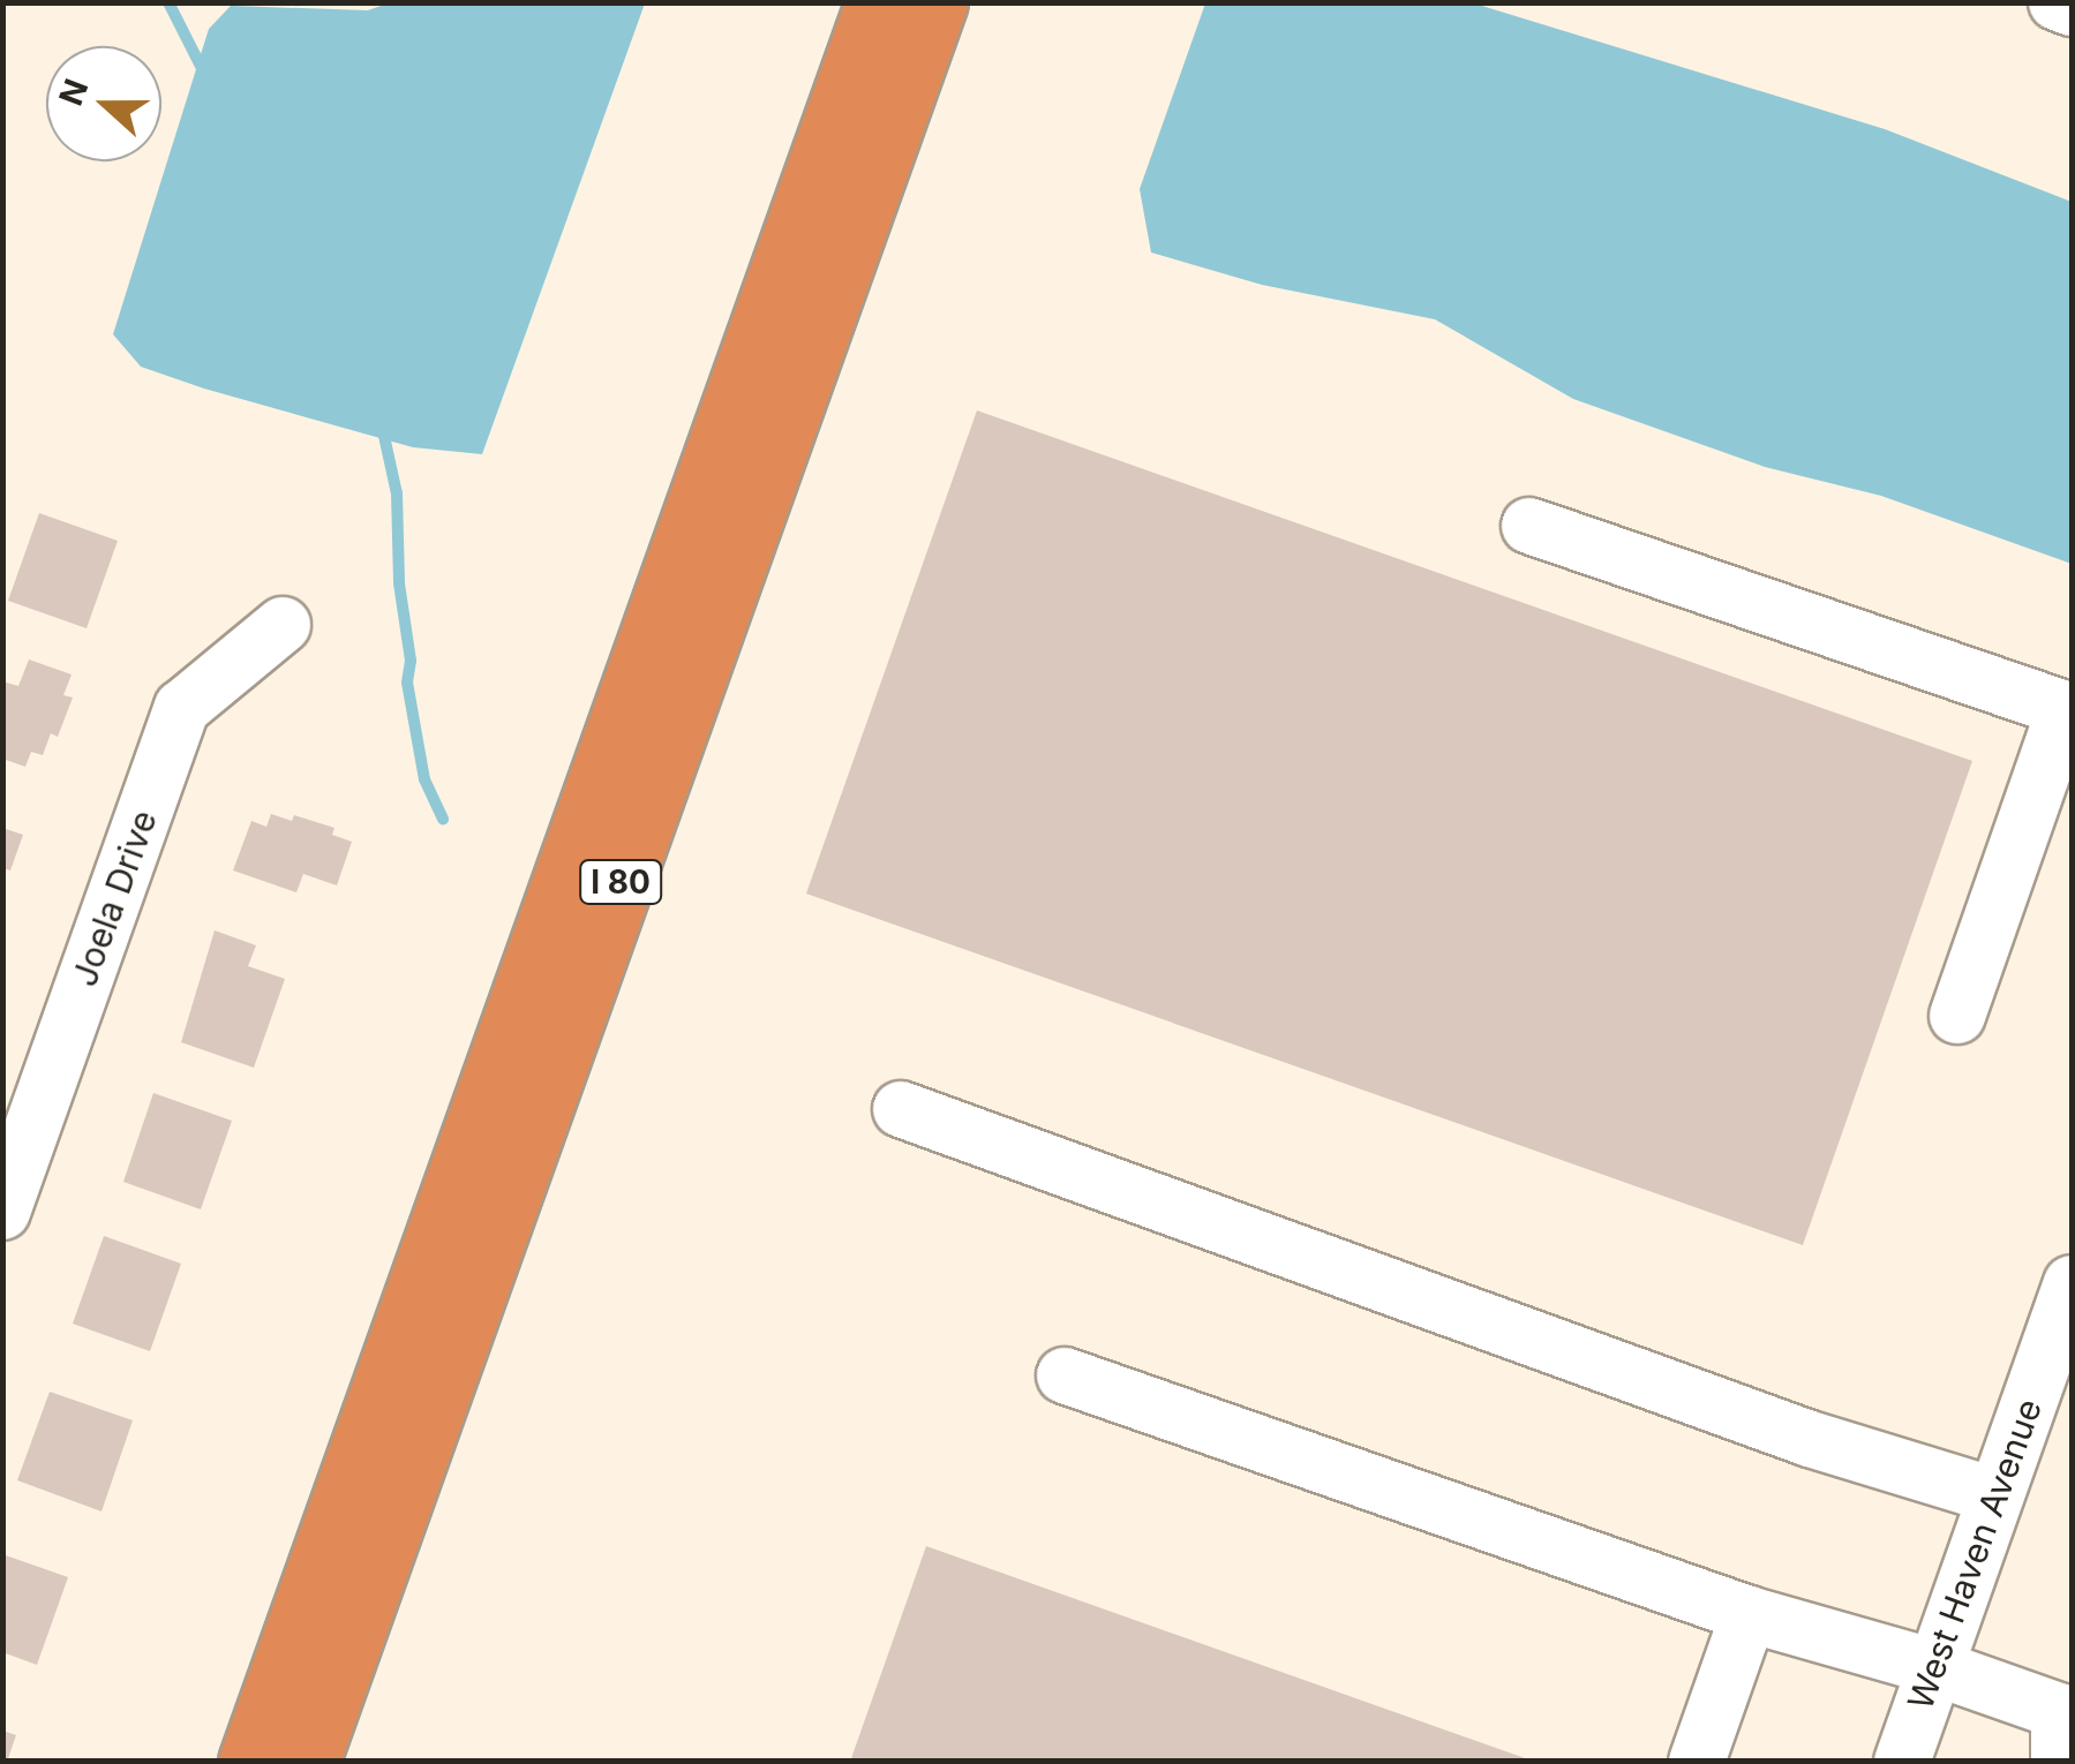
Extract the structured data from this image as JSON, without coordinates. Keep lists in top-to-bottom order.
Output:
{
  "streets": {
    "highway": ["I 80"],
    "street": ["Joela Drive", "West Haven Avenue"]
  },
  "north": "left"
}
